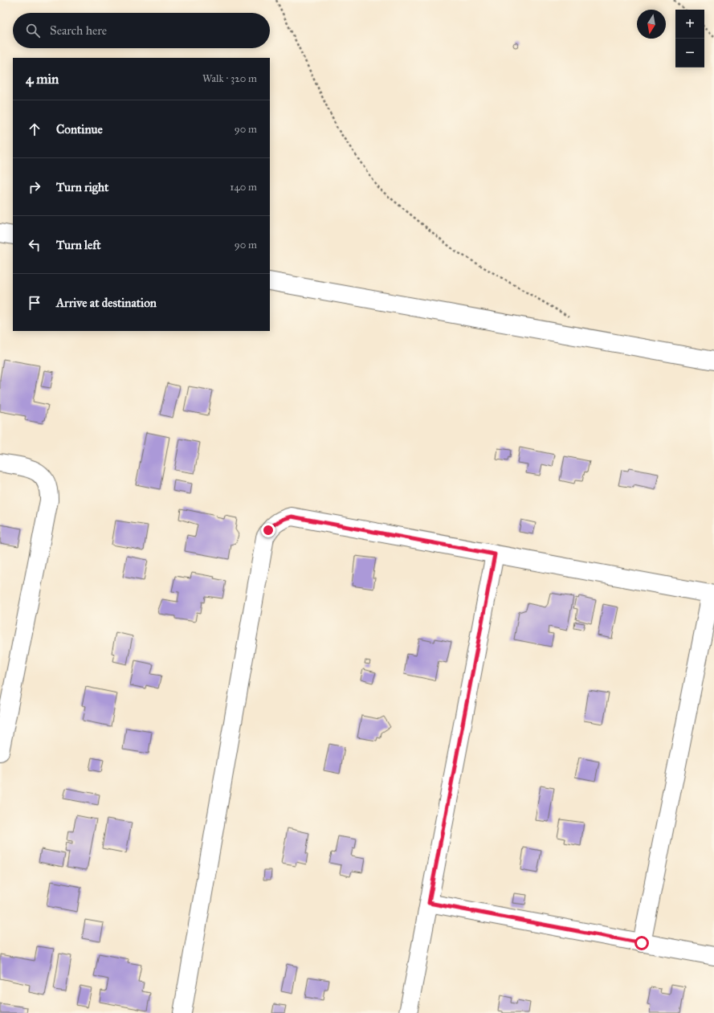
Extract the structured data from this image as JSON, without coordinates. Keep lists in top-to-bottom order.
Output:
{
  "north": "bottom",
  "page": {
    "map_buttons": ["+", "−"],
    "search": "Search here",
    "heading": ["4 min", "Walk · 320 m"],
    "list": [
      ["Continue", "90 m"],
      ["Turn right", "140 m"],
      ["Turn left", "90 m"],
      "Arrive at destination"
    ]
  }
}
